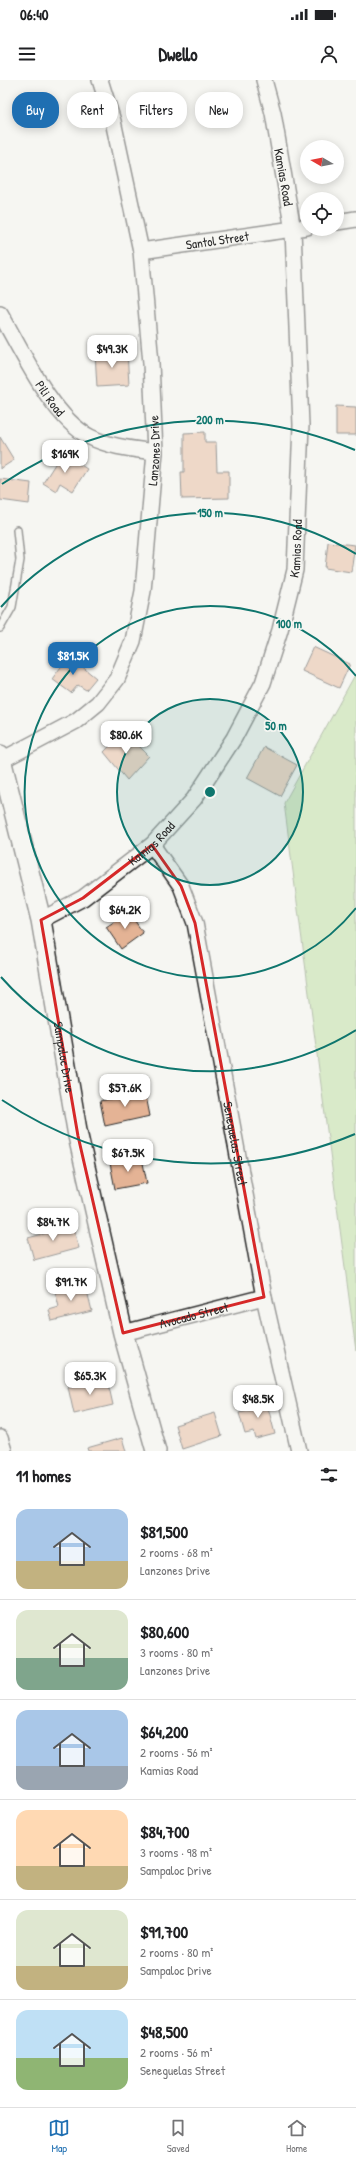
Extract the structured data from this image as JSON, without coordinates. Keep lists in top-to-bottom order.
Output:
{
  "streets": {
    "street": [
      "Kamias Road",
      "Santol Street",
      "Pili Road",
      "Lanzones Drive",
      "Sampaloc Drive",
      "Seneguelas Street",
      "Avocado Street"
    ]
  },
  "crossings": [
    ["Kamias Road", "Santol Street"],
    ["Kamias Road", "Sampaloc Drive"],
    ["Kamias Road", "Seneguelas Street"],
    ["Santol Street", "Lanzones Drive"],
    ["Pili Road", "Lanzones Drive"],
    ["Lanzones Drive", "Sampaloc Drive"],
    ["Sampaloc Drive", "Avocado Street"],
    ["Seneguelas Street", "Avocado Street"]
  ],
  "north": "left",
  "page": {
    "status": "06:40",
    "header": "Dwello",
    "chip": [
      "Buy",
      "Rent",
      "Filters",
      "New"
    ],
    "price": [
      "$49.3K",
      "$169K",
      "$81.5K",
      "$80.6K",
      "$64.2K",
      "$57.6K",
      "$67.5K",
      "$84.7K",
      "$91.7K",
      "$65.3K",
      "$48.5K"
    ],
    "heading": "11 homes",
    "list": [
      {
        "name": "$81,500",
        "note": "2 rooms · 68 m² · Lanzones Drive"
      },
      {
        "name": "$80,600",
        "note": "3 rooms · 80 m² · Lanzones Drive"
      },
      {
        "name": "$64,200",
        "note": "2 rooms · 56 m² · Kamias Road"
      },
      {
        "name": "$84,700",
        "note": "3 rooms · 98 m² · Sampaloc Drive"
      },
      {
        "name": "$91,700",
        "note": "2 rooms · 80 m² · Sampaloc Drive"
      },
      {
        "name": "$48,500",
        "note": "2 rooms · 56 m² · Seneguelas Street"
      }
    ],
    "tabs": ["Map", "Saved", "Home"]
  },
  "rings": [
    "200 m",
    "150 m",
    "100 m",
    "50 m"
  ]
}
